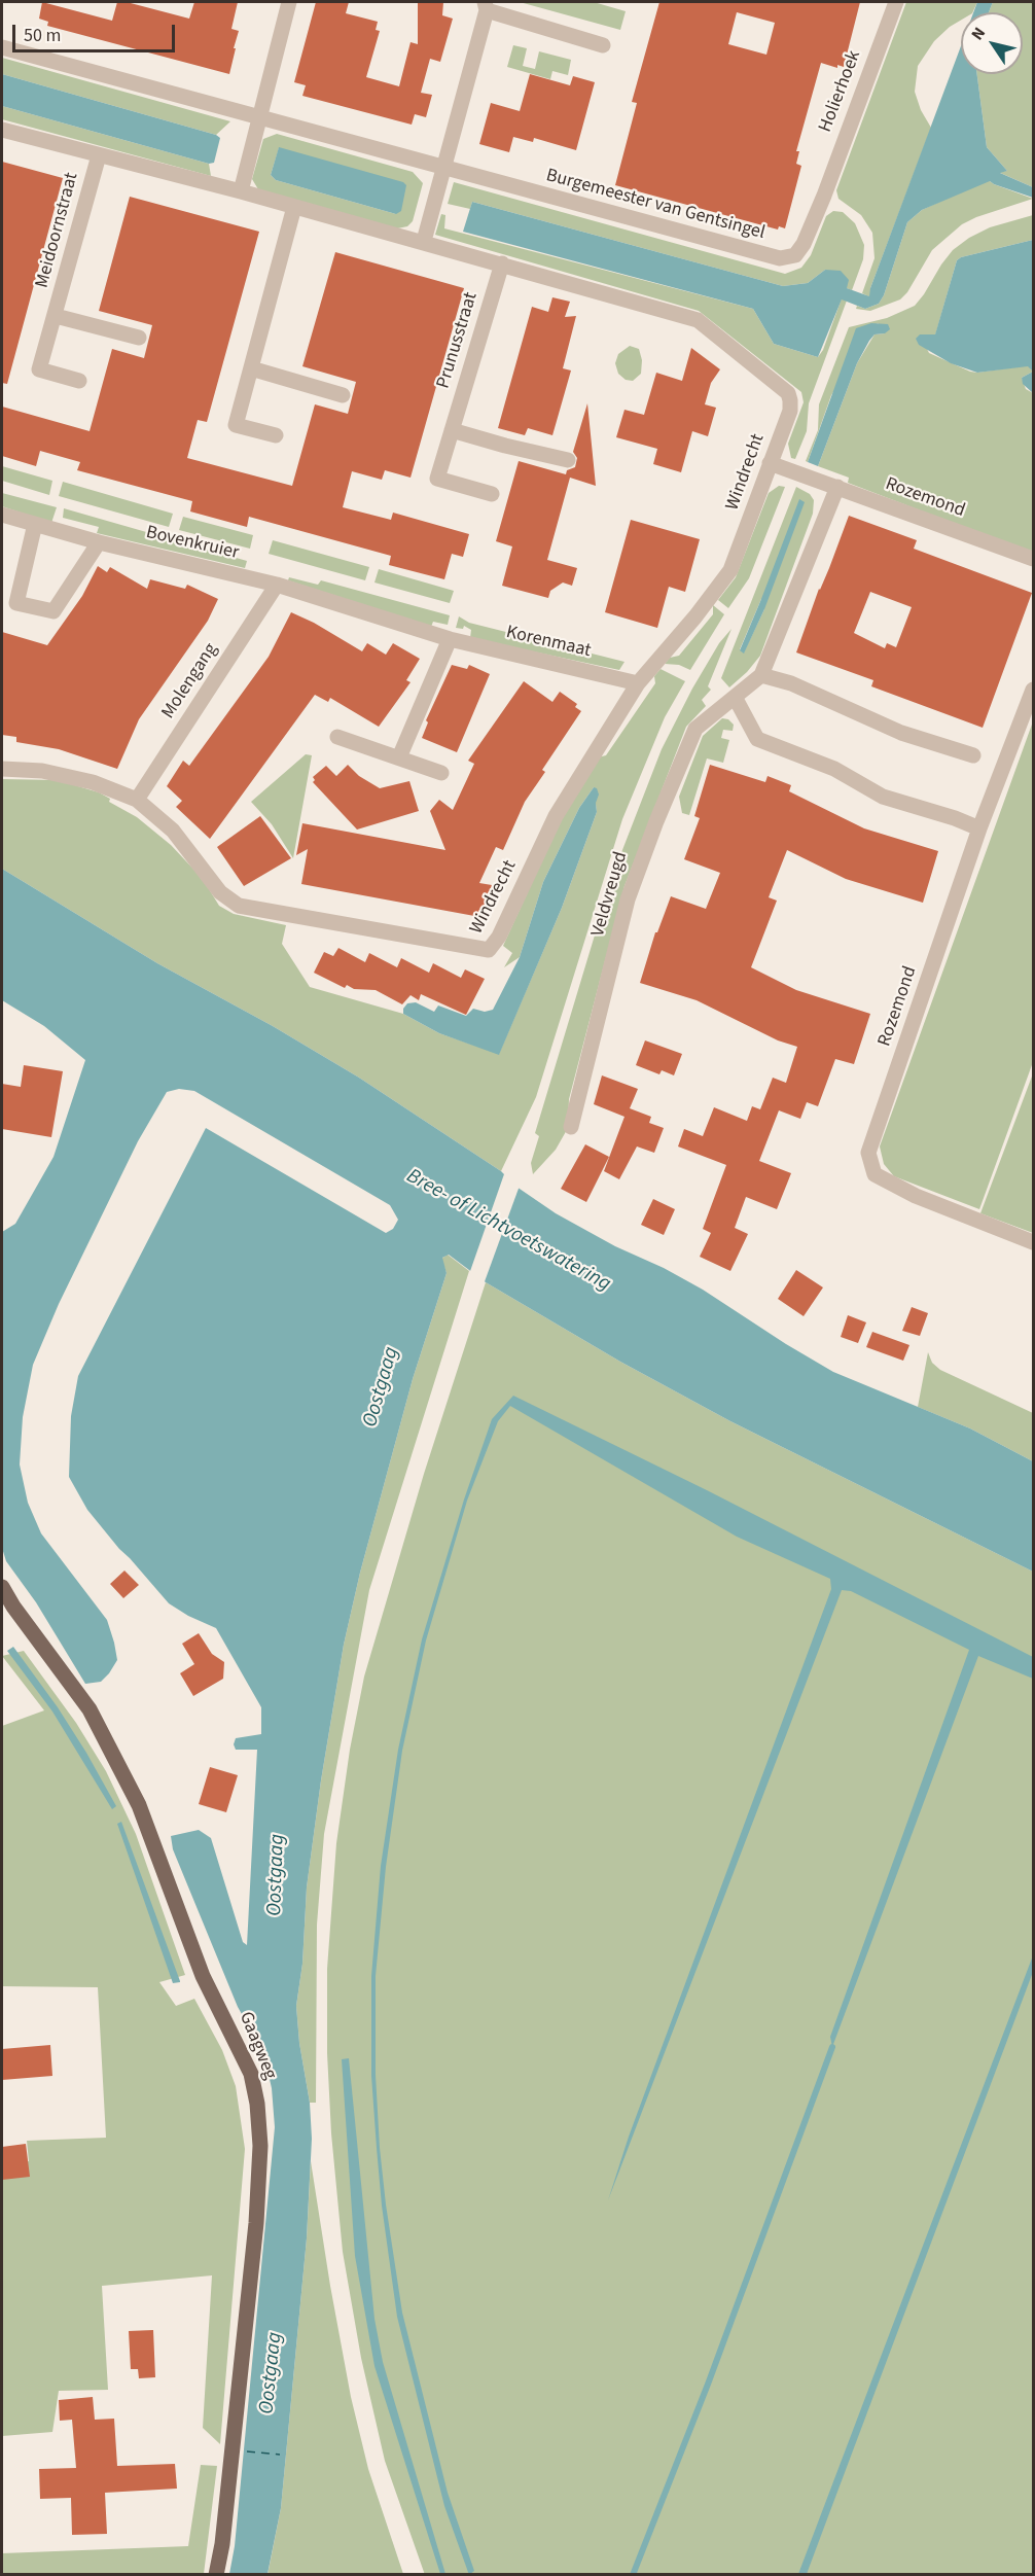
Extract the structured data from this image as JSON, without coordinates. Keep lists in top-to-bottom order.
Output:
{
  "streets": {
    "main road": ["Gaagweg"],
    "street": [
      "Holierhoek",
      "Burgemeester van Gentsingel",
      "Meidoornstraat",
      "Prunusstraat",
      "Windrecht",
      "Rozemond",
      "Bovenkruier",
      "Korenmaat",
      "Molengang",
      "Veldvreugd"
    ]
  },
  "crossings": [
    ["Holierhoek", "Burgemeester van Gentsingel"],
    ["Prunusstraat", "Windrecht"],
    ["Windrecht", "Korenmaat"],
    ["Windrecht", "Molengang"],
    ["Rozemond", "Veldvreugd"],
    ["Bovenkruier", "Korenmaat"],
    ["Bovenkruier", "Molengang"],
    ["Korenmaat", "Molengang"]
  ],
  "water": ["Bree- of Lichtvoetswatering", "Oostgaag"],
  "scale_bar": "50 m",
  "north": "top left"
}
